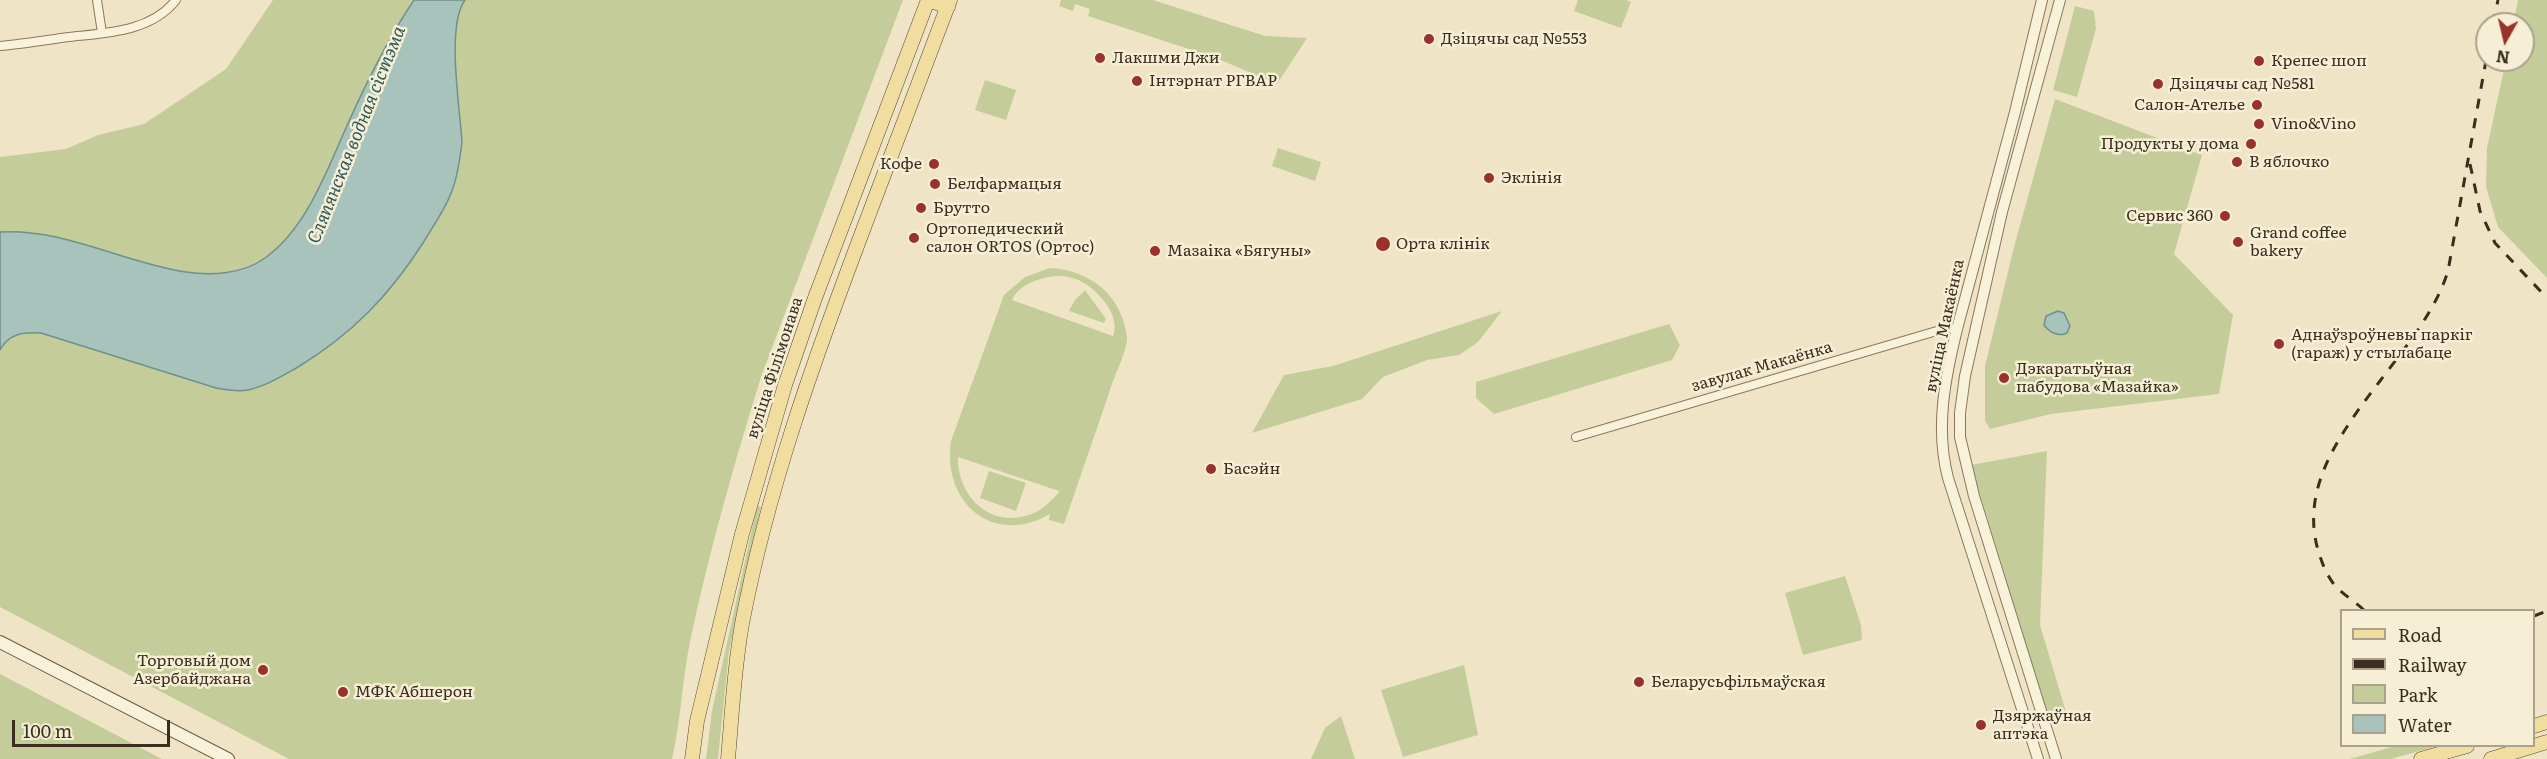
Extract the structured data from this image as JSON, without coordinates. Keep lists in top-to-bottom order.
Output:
{
  "streets": {
    "main road": ["вуліца Філімонава"],
    "street": ["вуліца Макаёнка", "завулак Макаёнка"]
  },
  "crossings": [
    ["вуліца Макаёнка", "завулак Макаёнка"]
  ],
  "water": ["Сляпянская водная сістэма"],
  "places": [
    "Дзіцячы сад №553",
    "Лакшми Джи",
    "Крепес шоп",
    "Інтэрнат РГВАР",
    "Дзіцячы сад №581",
    "Салон-Ателье",
    "Vino&Vino",
    "Продукты у дома",
    "В яблочко",
    "Кофе",
    "Эклінія",
    "Белфармацыя",
    "Брутто",
    "Сервис 360",
    "Ортопедический салон ORTOS (Ортос)",
    "Grand coffee bakery",
    "Орта клінік",
    "Мазаіка «Бягуны»",
    "Аднаўзроўневы паркіг (гараж) у стылабаце",
    "Дэкаратыўная пабудова «Мазайка»",
    "Басэйн",
    "Торговый дом Азербайджана",
    "Беларусьфільмаўская",
    "МФК Абшерон",
    "Дзяржаўная аптэка"
  ],
  "legend": [
    "Road",
    "Railway",
    "Park",
    "Water"
  ],
  "scale_bar": "100 m",
  "north": "bottom"
}
